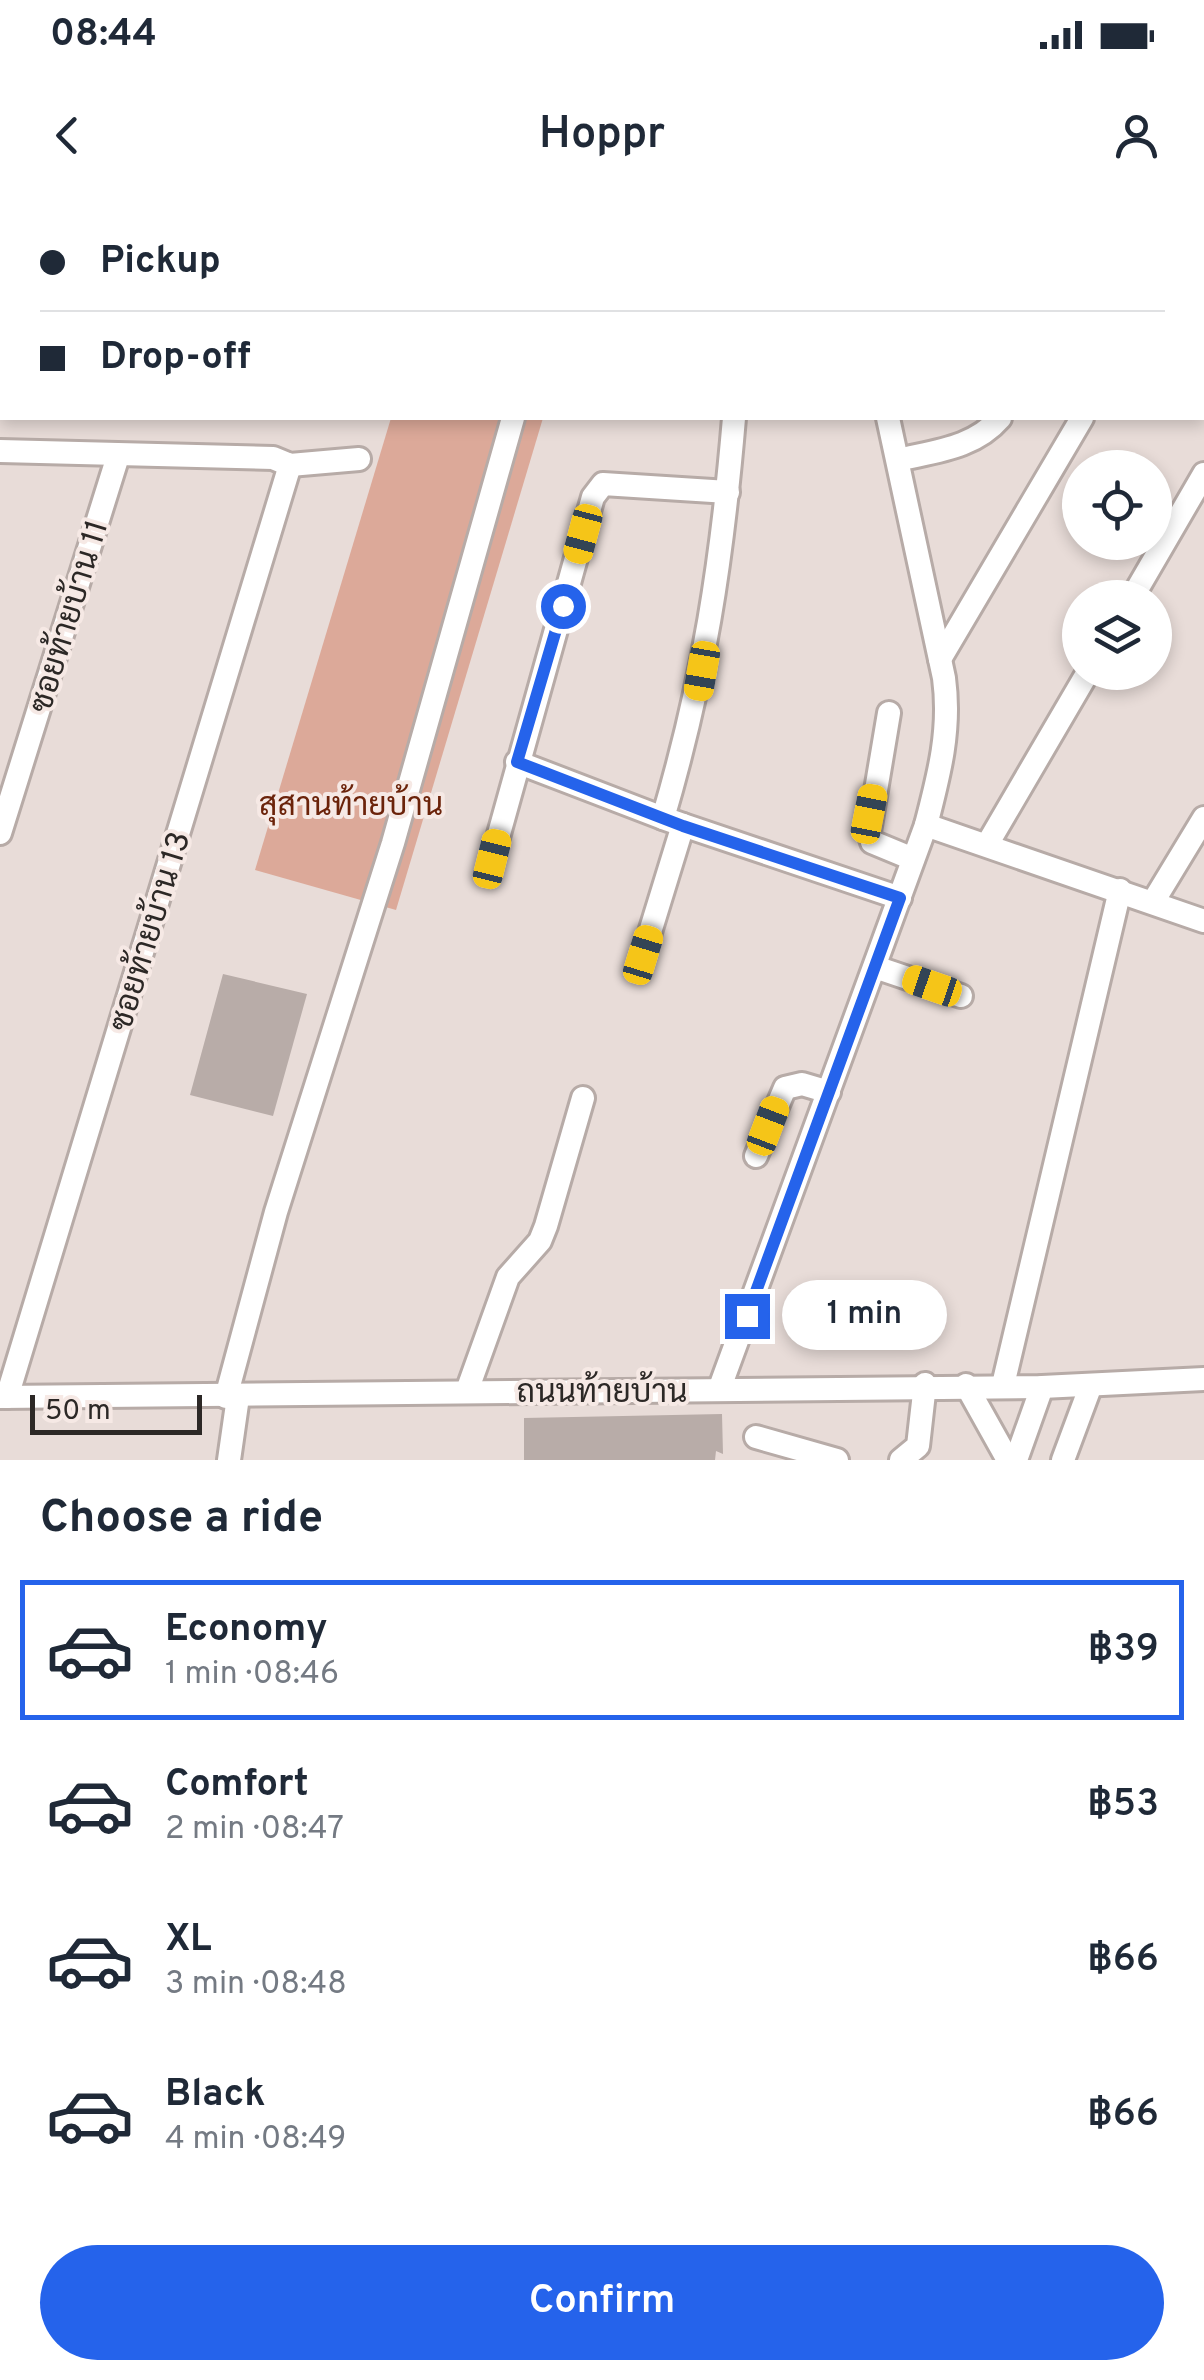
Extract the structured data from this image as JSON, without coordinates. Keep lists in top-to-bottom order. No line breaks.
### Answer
{"streets":{"street":["ซอยท้ายบ้าน 11","ซอยท้ายบ้าน 13","ถนนท้ายบ้าน"]},"crossings":[["ซอยท้ายบ้าน 13","ถนนท้ายบ้าน"]],"parks":["สุสานท้ายบ้าน"],"scale_bar":"50 m","page":{"status":"08:44","header":"Hoppr","banner":["Pickup","Drop-off"],"bubble":"1 min","scale":"50 m","heading":"Choose a ride","list":[{"name":"Economy","note":"1 min · 08:46","value":"฿39"},{"name":"Comfort","note":"2 min · 08:47","value":"฿53"},{"name":"XL","note":"3 min · 08:48","value":"฿66"},{"name":"Black","note":"4 min · 08:49","value":"฿66"}],"buttons":"Confirm"}}
